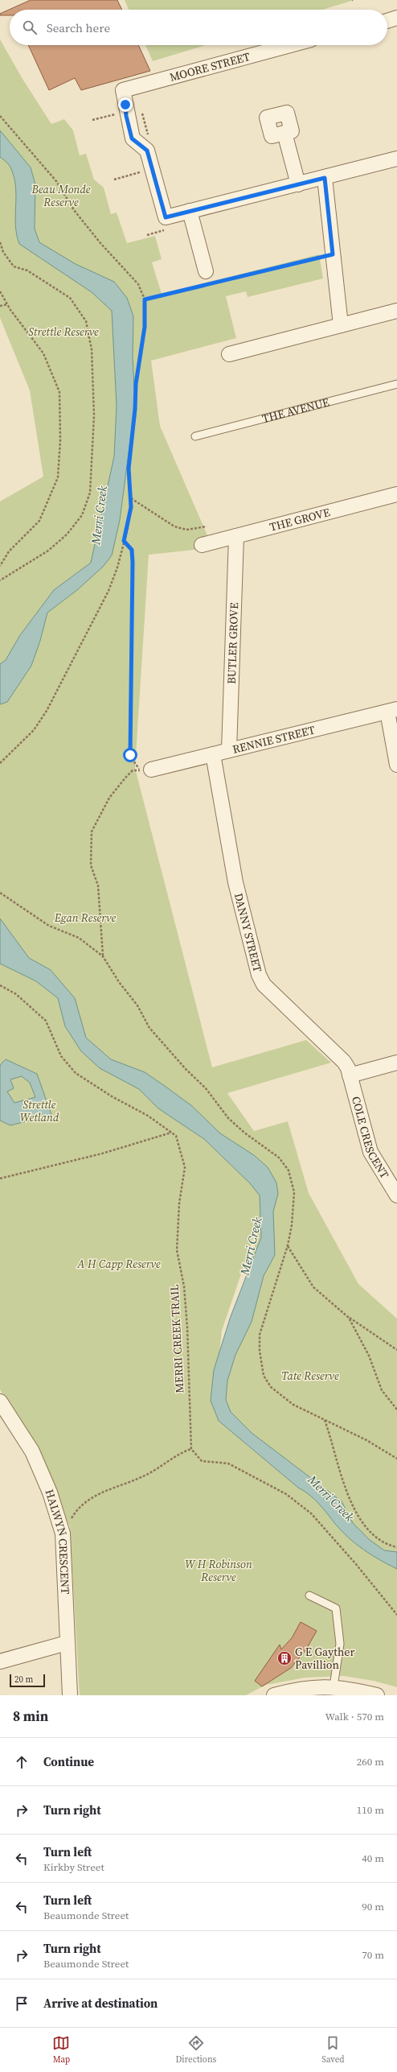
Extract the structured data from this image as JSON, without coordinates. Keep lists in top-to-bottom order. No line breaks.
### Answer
{"streets":{"street":["MOORE STREET","THE GROVE","BUTLER GROVE","RENNIE STREET","DANNY STREET","COLE CRESCENT","HALWYN CRESCENT"],"lane":["THE AVENUE"],"path":["MERRI CREEK TRAIL"]},"crossings":[["THE GROVE","BUTLER GROVE"],["BUTLER GROVE","RENNIE STREET"],["RENNIE STREET","DANNY STREET"],["DANNY STREET","COLE CRESCENT"]],"water":["Merri Creek"],"parks":["Beau Monde Reserve","Strettle Reserve","Egan Reserve","Strettle Wetland","A H Capp Reserve","Tate Reserve","W H Robinson Reserve"],"places":{"building":["G E Gayther Pavillion"]},"scale_bar":"20 m","page":{"search":"Search here","scale":"20 m","heading":["8 min","Walk · 570 m"],"list":[["Continue","260 m"],["Turn right","110 m"],["Turn left","Kirkby Street","40 m"],["Turn left","Beaumonde Street","90 m"],["Turn right","Beaumonde Street","70 m"],"Arrive at destination"],"nav":["Map","Directions","Saved"]}}
